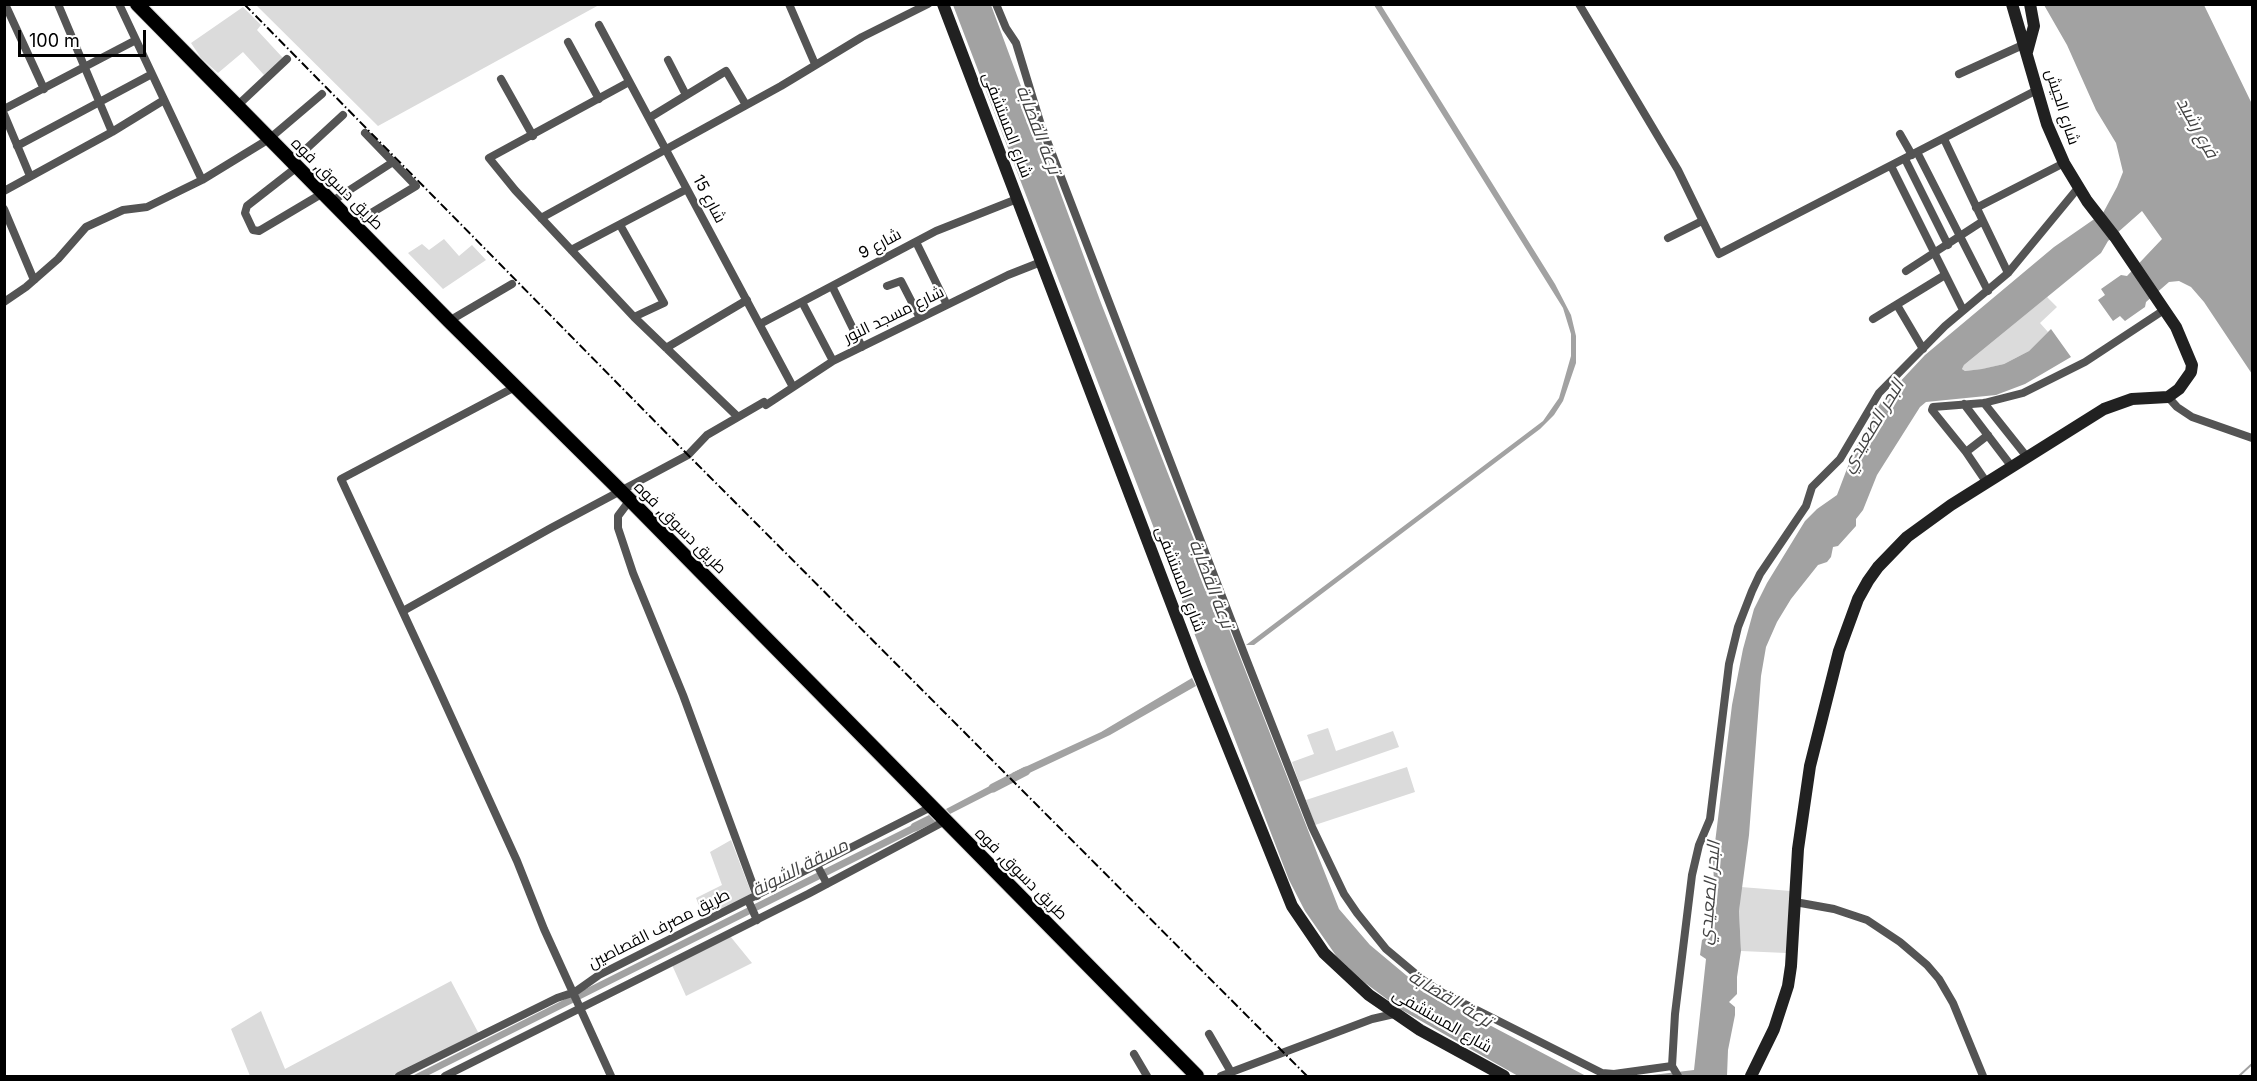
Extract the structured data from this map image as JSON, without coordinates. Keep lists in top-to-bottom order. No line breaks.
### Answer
{"streets":{"main road":["شارع الجيش","شارع المستشفى","طريق دسوق, فوه"],"street":["شارع 15","شارع 9","شارع مسجد النور","طريق مصرف القصاصين"]},"crossings":[["شارع المستشفى","شارع 9"],["شارع المستشفى","شارع مسجد النور"],["طريق دسوق, فوه","شارع مسجد النور"],["طريق دسوق, فوه","طريق مصرف القصاصين"],["شارع 15","شارع 9"],["شارع 15","شارع مسجد النور"]],"water":["فرع رشيد","ترعة القضابة","البحر الصعيدي","مسقة الشونة"],"scale_bar":"100 m"}
